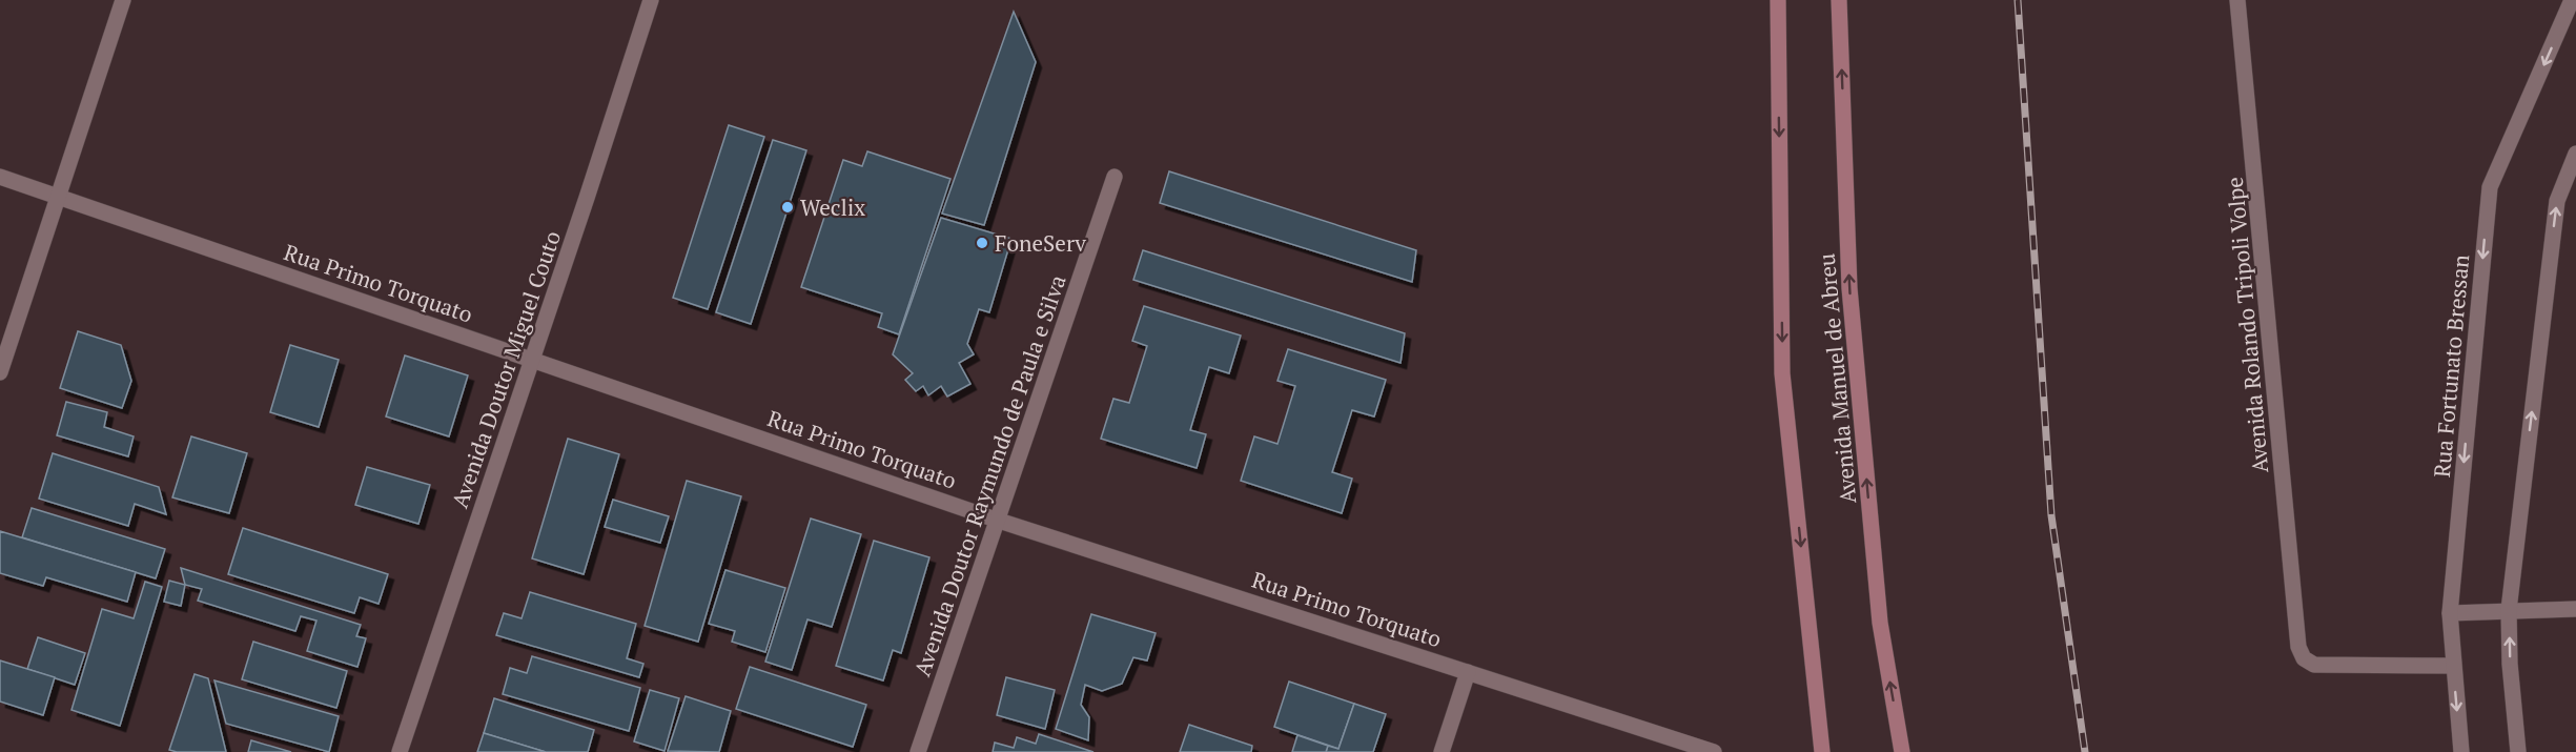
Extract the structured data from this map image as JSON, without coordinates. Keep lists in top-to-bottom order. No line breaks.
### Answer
{"streets":{"main road":["Avenida Manuel de Abreu"],"street":["Rua Primo Torquato","Avenida Rolando Tripoli Volpe","Rua Fortunato Bressan","Avenida Doutor Miguel Couto","Avenida Doutor Raymundo de Paula e Silva"]},"crossings":[["Rua Primo Torquato","Avenida Doutor Miguel Couto"],["Rua Primo Torquato","Avenida Doutor Raymundo de Paula e Silva"],["Avenida Rolando Tripoli Volpe","Rua Fortunato Bressan"]],"places":["Weclix","FoneServ"]}
